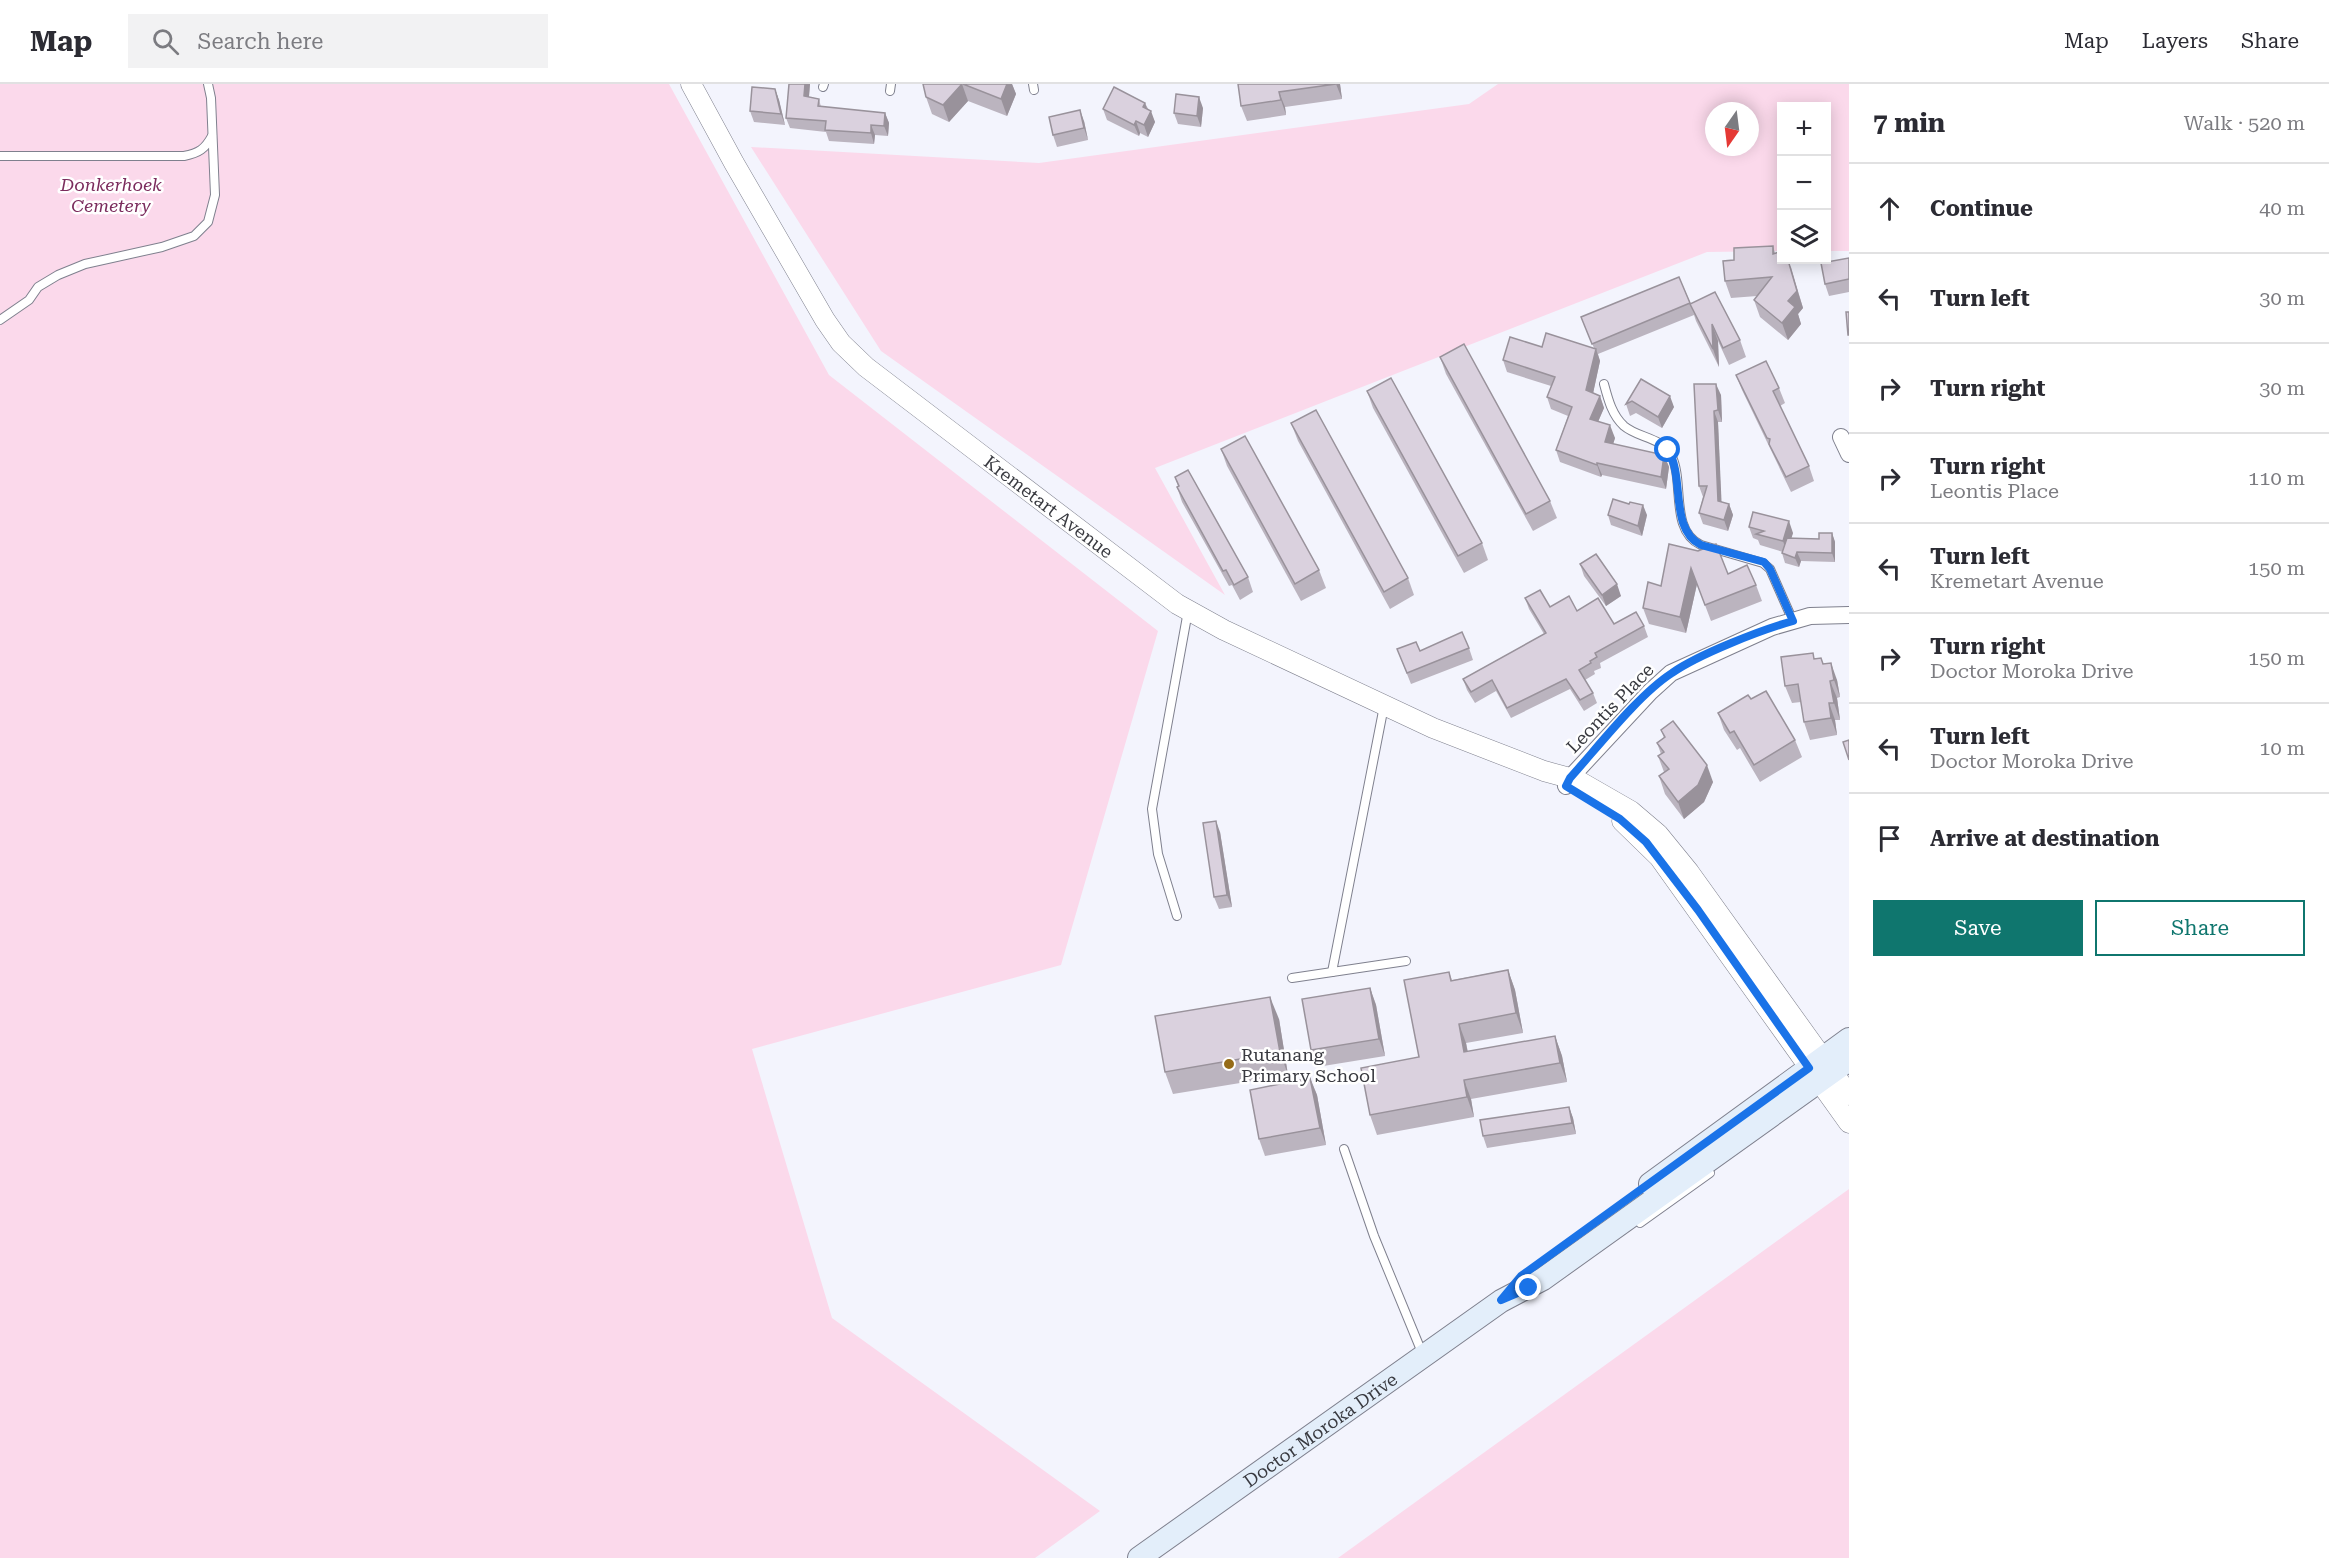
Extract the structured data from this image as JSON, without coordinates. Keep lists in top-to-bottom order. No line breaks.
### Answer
{"streets":{"main road":["Doctor Moroka Drive"],"street":["Kremetart Avenue","Leontis Place"]},"crossings":[["Kremetart Avenue","Leontis Place"],["Kremetart Avenue","Doctor Moroka Drive"]],"parks":["Donkerhoek Cemetery"],"places":["Rutanang Primary School"],"north":"bottom","page":{"header":"Map","search":"Search here","nav":["Map","Layers","Share"],"heading":["7 min","Walk · 520 m"],"map_buttons":["+","−"],"list":[["Continue","40 m"],["Turn left","30 m"],["Turn right","30 m"],["Turn right","Leontis Place","110 m"],["Turn left","Kremetart Avenue","150 m"],["Turn right","Doctor Moroka Drive","150 m"],["Turn left","Doctor Moroka Drive","10 m"],"Arrive at destination"],"buttons":["Save","Share"]}}
